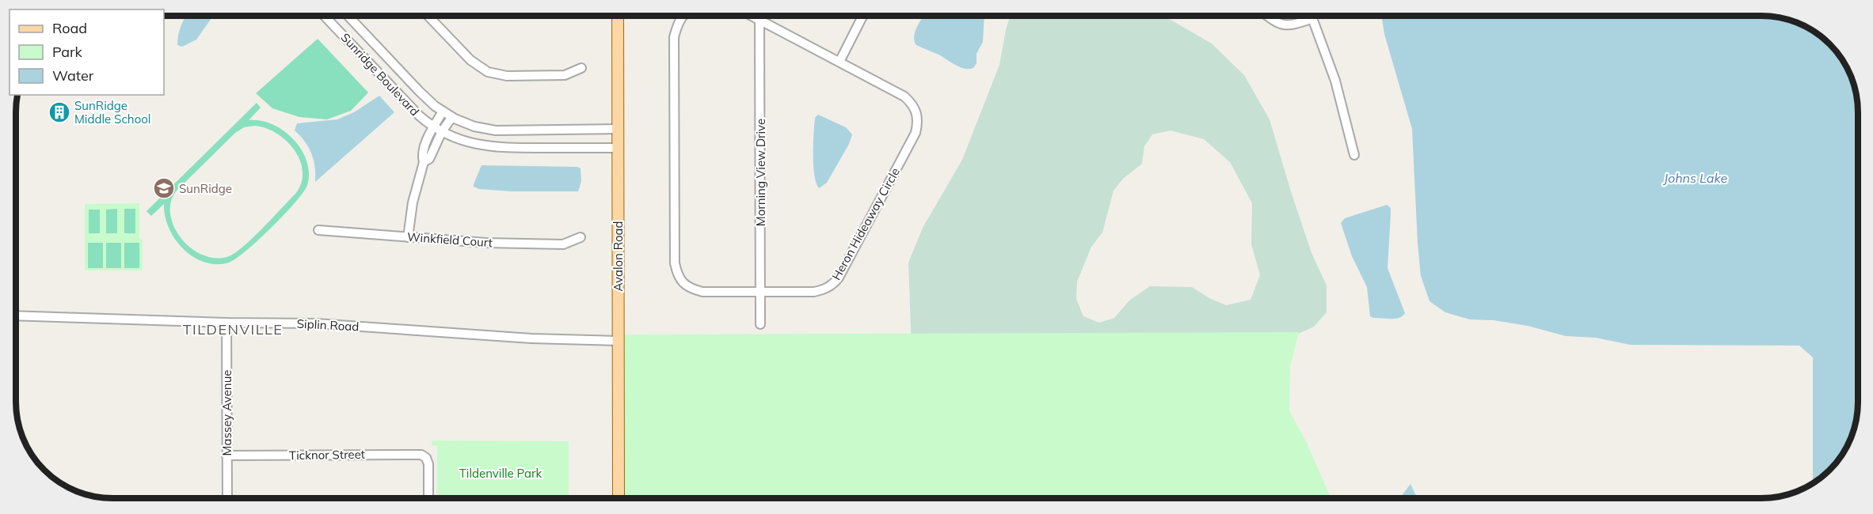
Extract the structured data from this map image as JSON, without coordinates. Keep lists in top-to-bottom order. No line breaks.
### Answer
{"streets":{"main road":["Avalon Road"],"street":["Sunridge Boulevard","Morning View Drive","Heron Hideaway Circle","Winkfield Court","Siplin Road","Massey Avenue","Ticknor Street"]},"crossings":[["Sunridge Boulevard","Avalon Road"],["Morning View Drive","Heron Hideaway Circle"],["Avalon Road","Siplin Road"],["Siplin Road","Massey Avenue"],["Massey Avenue","Ticknor Street"]],"districts":["TILDENVILLE"],"water":["Johns Lake"],"parks":["Tildenville Park"],"places":{"building":["SunRidge Middle School"],"school or university":["SunRidge"]},"legend":["Road","Park","Water"]}
